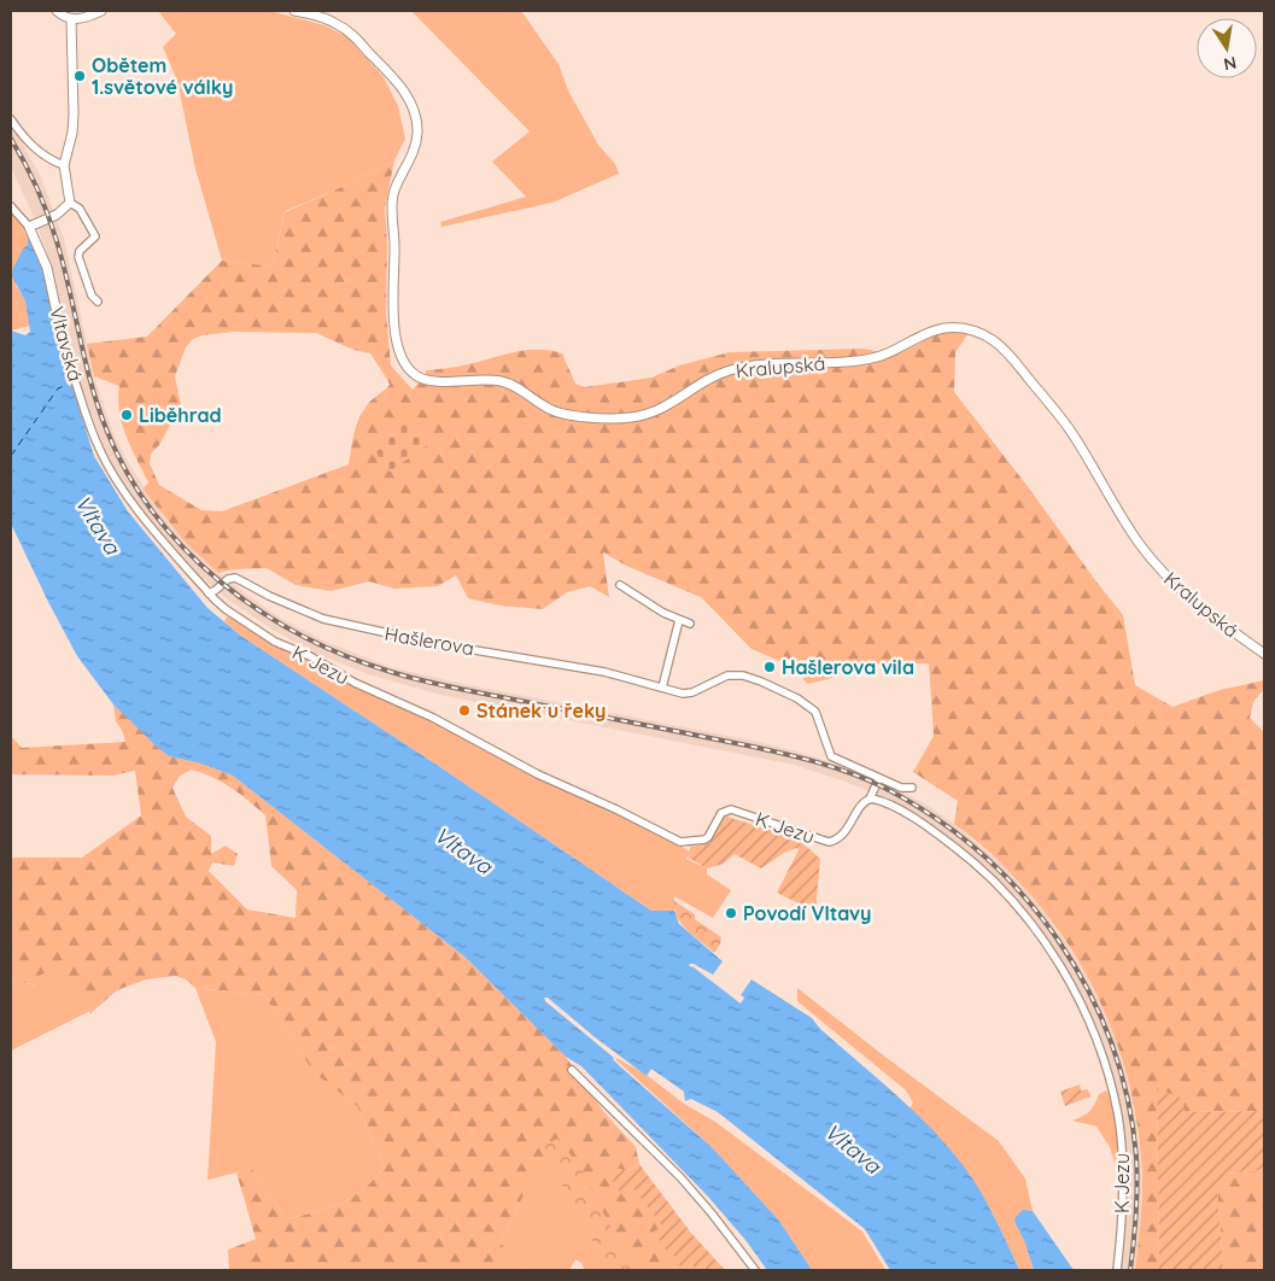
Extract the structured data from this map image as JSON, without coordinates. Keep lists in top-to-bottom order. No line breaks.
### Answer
{"streets":{"street":["Vltavská","Kralupská","Hašlerova","K Jezu"]},"crossings":[["Vltavská","Hašlerova"],["Vltavská","K Jezu"]],"water":["Vltava"],"places":["Obětem 1.světové války","Liběhrad","Hašlerova vila","Stánek u řeky","Povodí Vltavy"],"north":"bottom"}
